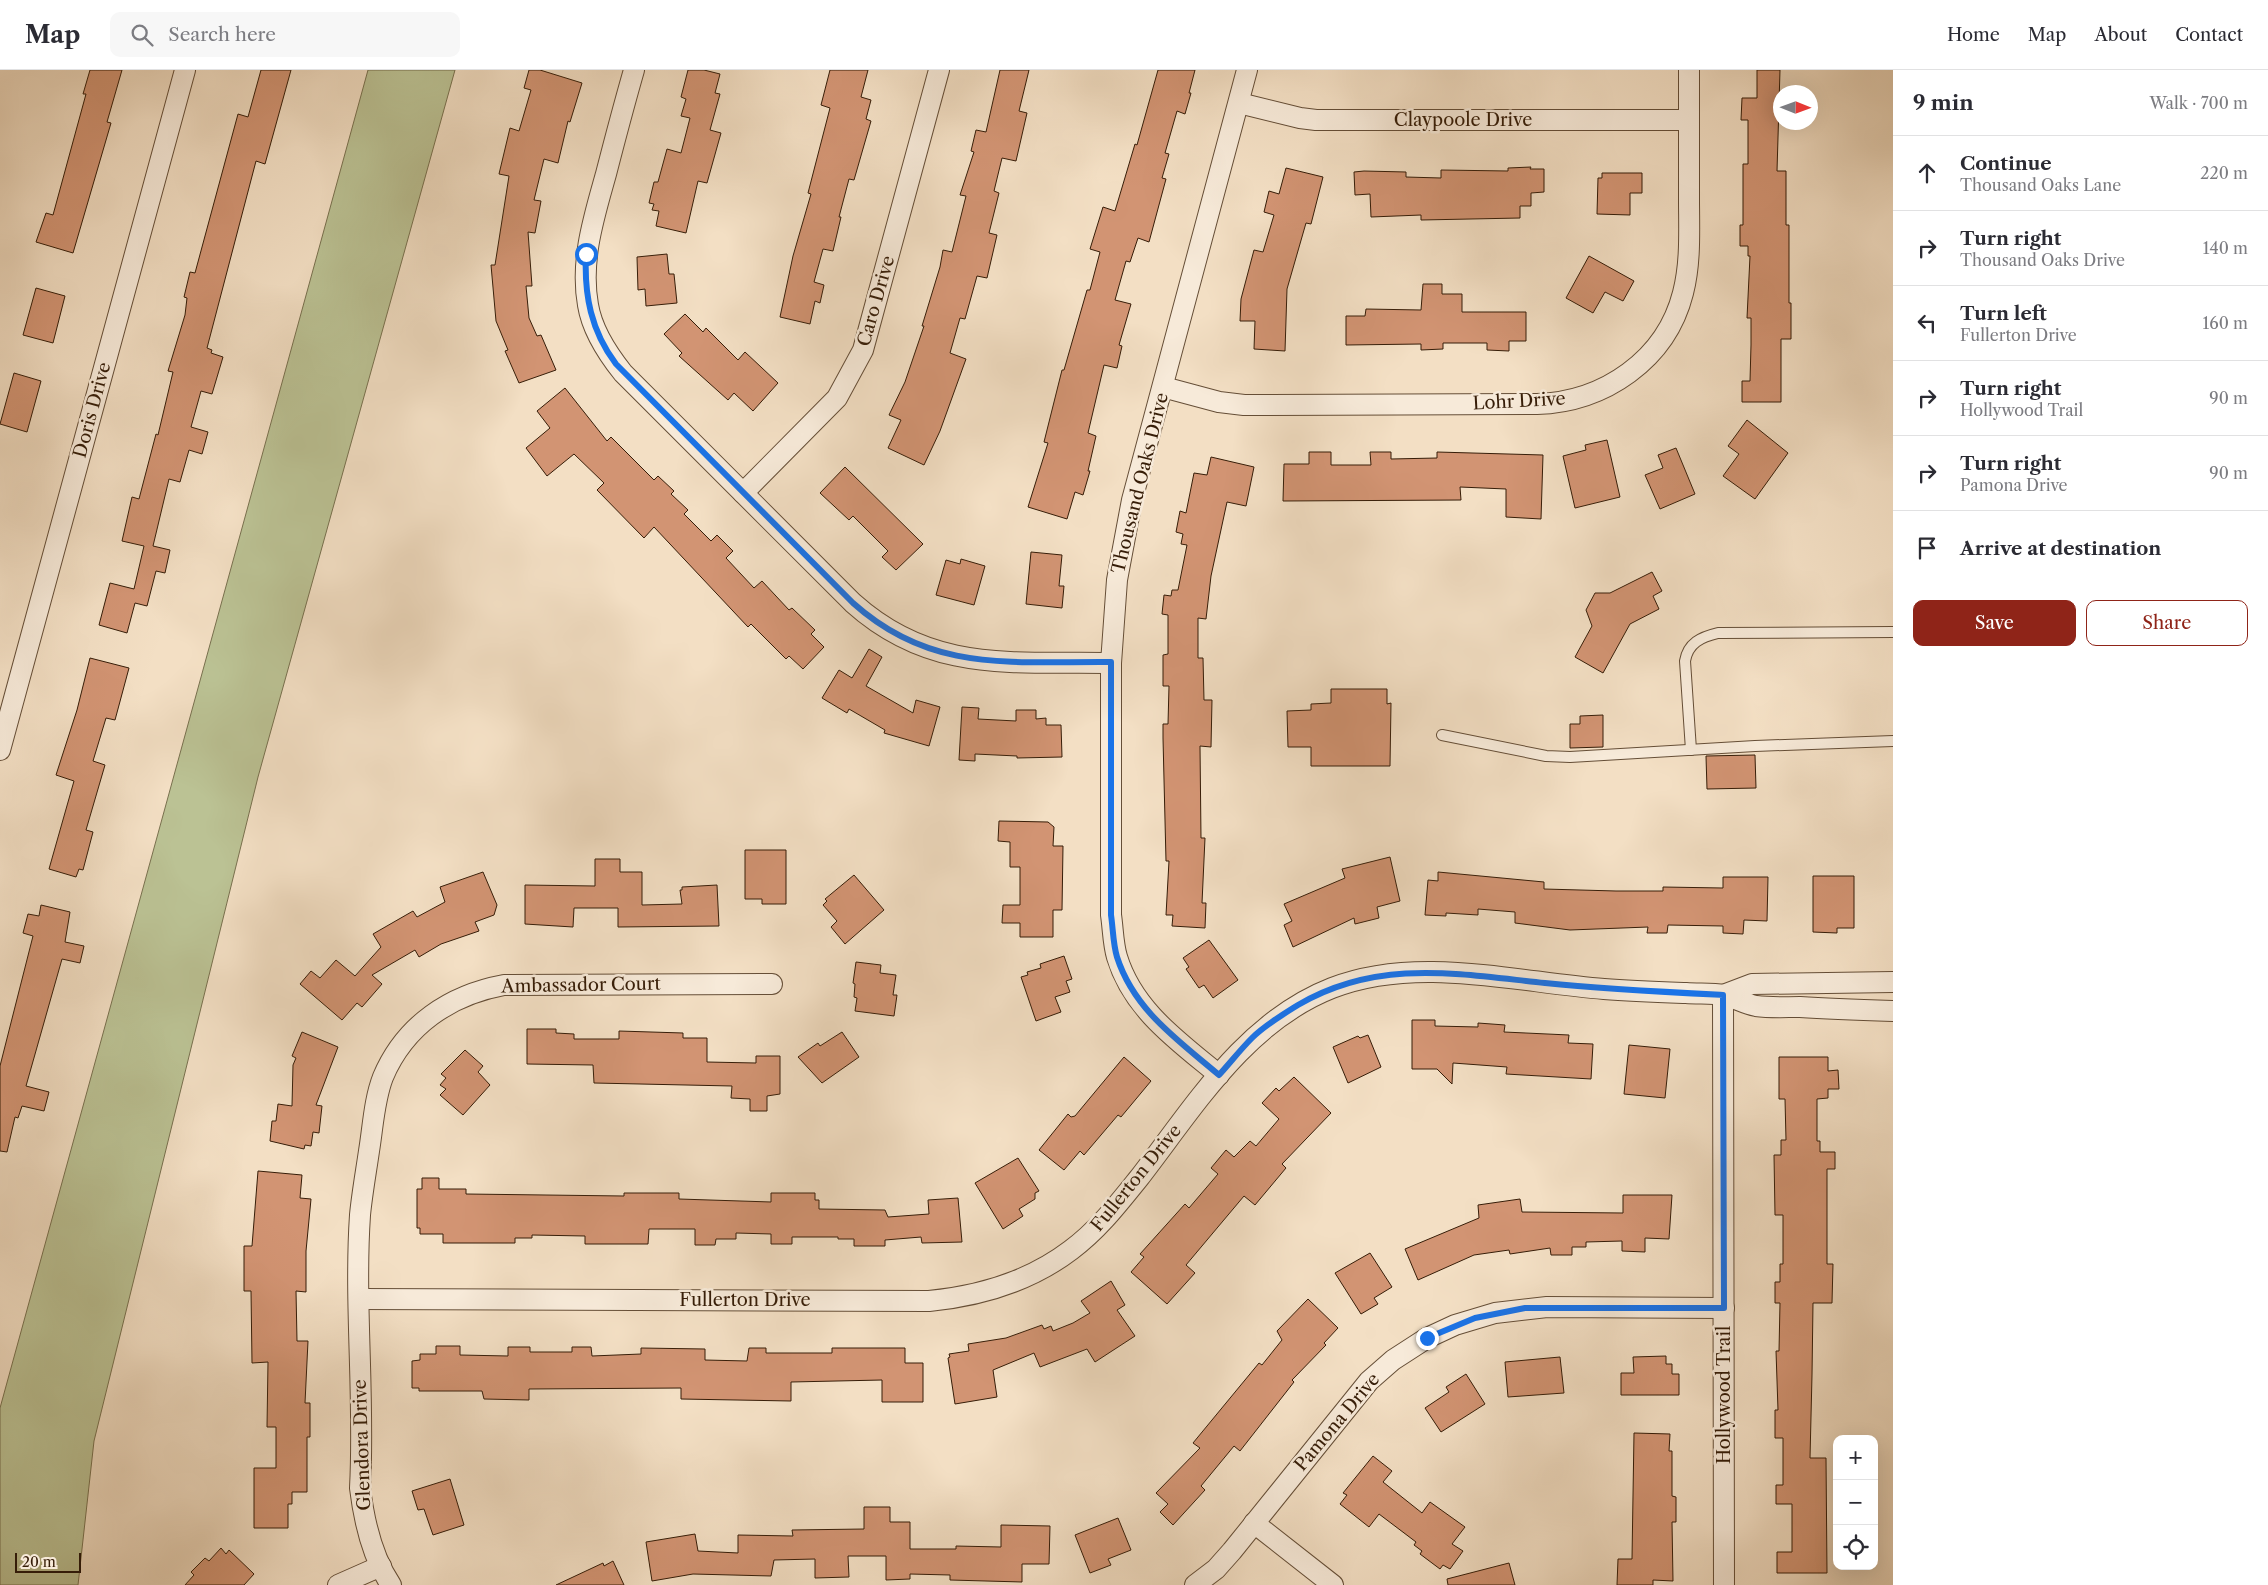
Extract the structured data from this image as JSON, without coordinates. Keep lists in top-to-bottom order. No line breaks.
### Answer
{"streets":{"street":["Claypoole Drive","Caro Drive","Lohr Drive","Doris Drive","Thousand Oaks Drive","Ambassador Court","Fullerton Drive","Hollywood Trail","Pamona Drive","Glendora Drive"]},"crossings":[["Claypoole Drive","Lohr Drive"],["Claypoole Drive","Thousand Oaks Drive"],["Lohr Drive","Thousand Oaks Drive"],["Thousand Oaks Drive","Fullerton Drive"],["Ambassador Court","Fullerton Drive"],["Ambassador Court","Glendora Drive"],["Fullerton Drive","Hollywood Trail"],["Fullerton Drive","Glendora Drive"],["Hollywood Trail","Pamona Drive"]],"scale_bar":"20 m","north":"right","page":{"header":"Map","search":"Search here","nav":["Home","Map","About","Contact"],"heading":["9 min","Walk · 700 m"],"list":[["Continue","Thousand Oaks Lane","220 m"],["Turn right","Thousand Oaks Drive","140 m"],["Turn left","Fullerton Drive","160 m"],["Turn right","Hollywood Trail","90 m"],["Turn right","Pamona Drive","90 m"],"Arrive at destination"],"buttons":["Save","Share"],"map_buttons":["+","−"],"scale":"20 m"}}
